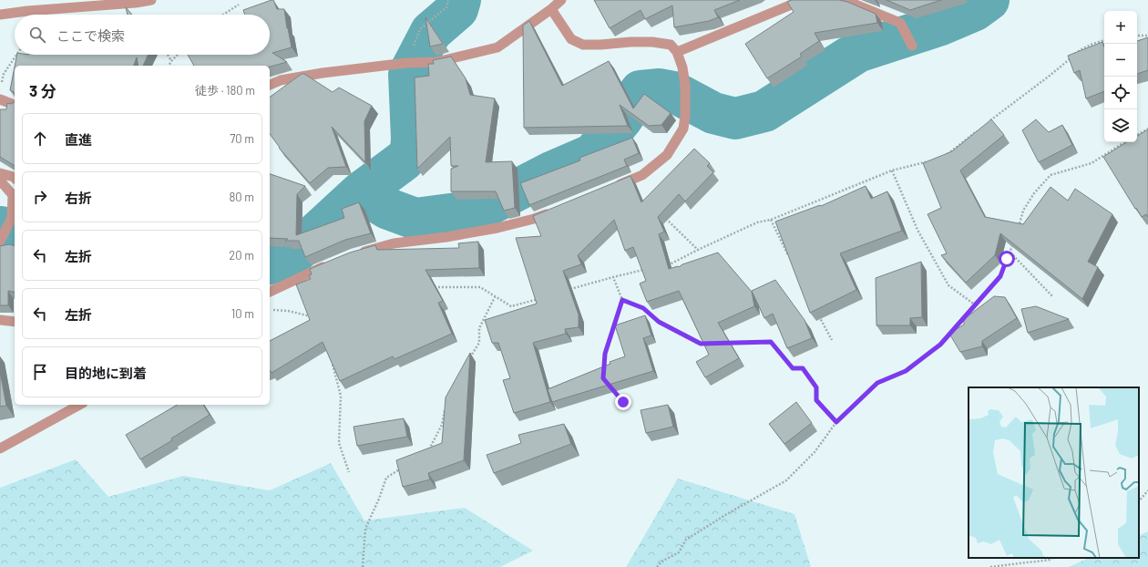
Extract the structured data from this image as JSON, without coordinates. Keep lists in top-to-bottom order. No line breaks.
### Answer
{"page":{"map_buttons":["+","−"],"search":"ここで検索","heading":["3 分","徒歩 · 180 m"],"list":[["直進","70 m"],["右折","80 m"],["左折","20 m"],["左折","10 m"],"目的地に到着"]}}
